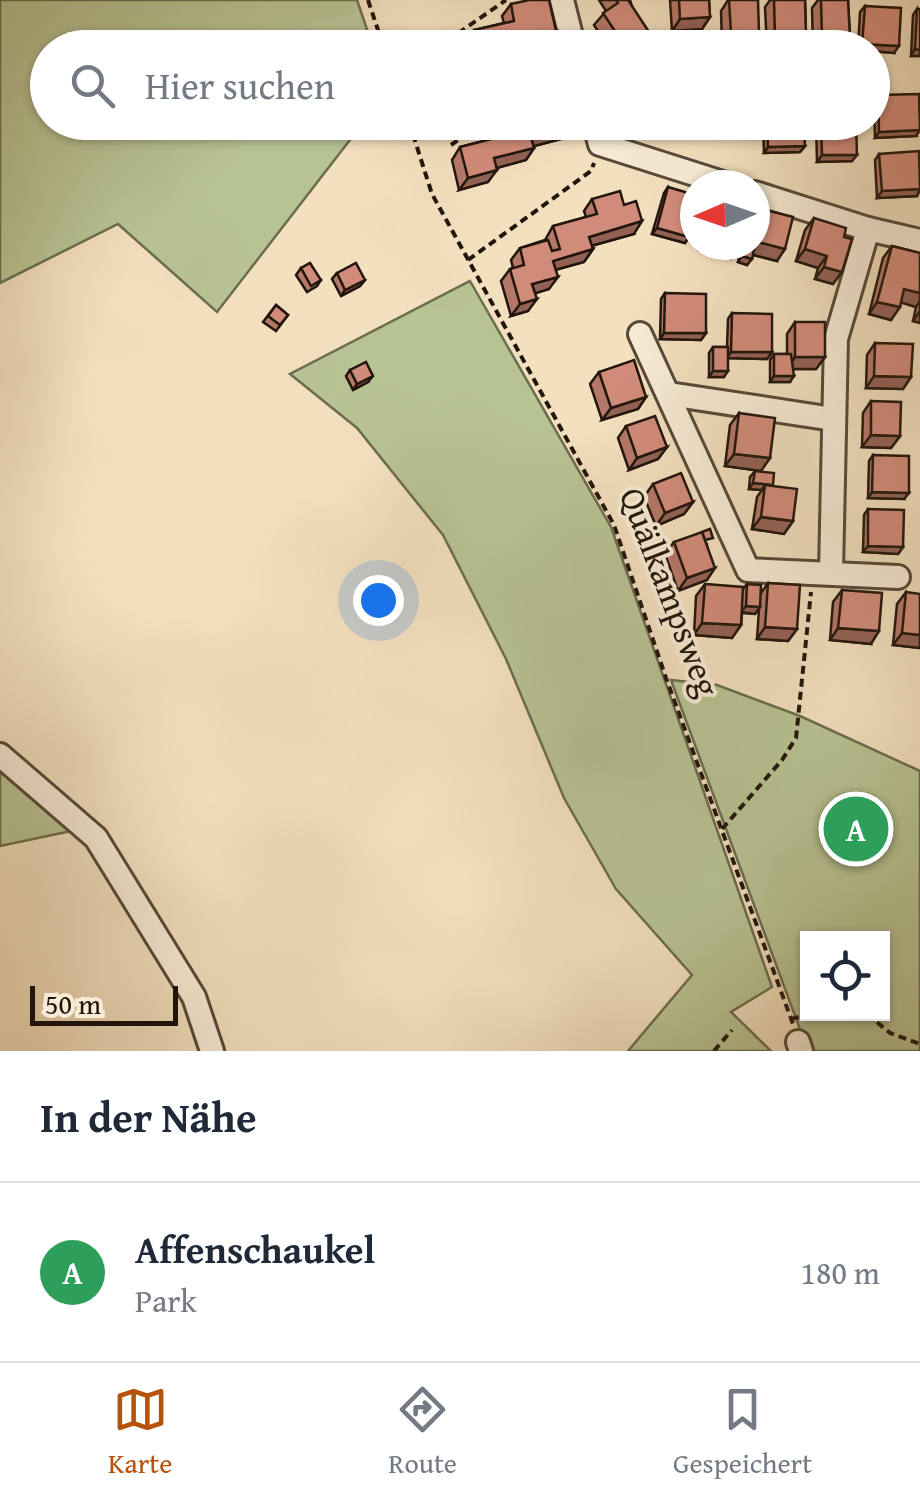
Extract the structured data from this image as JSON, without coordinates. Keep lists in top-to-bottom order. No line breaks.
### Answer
{"streets":{"path":["Quälkampsweg"]},"scale_bar":"50 m","north":"left","page":{"search":"Hier suchen","pins":"A","scale":"50 m","heading":"In der Nähe","list":[{"mark":"A","name":"Affenschaukel","note":"Park","value":"180 m"}],"nav":["Karte","Route","Gespeichert"]}}
